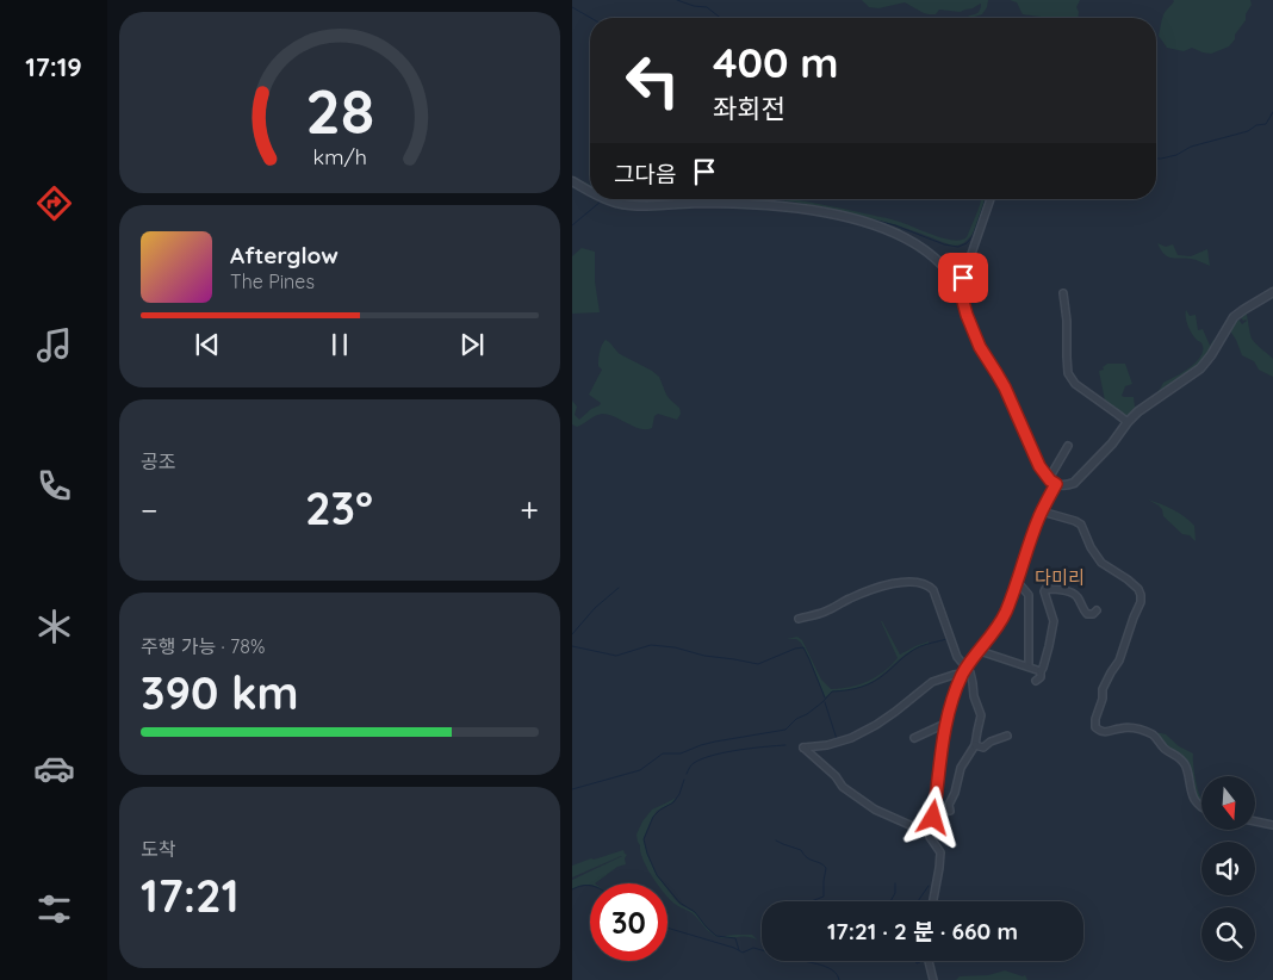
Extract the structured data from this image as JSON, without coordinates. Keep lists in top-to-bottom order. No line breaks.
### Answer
{"districts":["다미리"],"north":"bottom","page":{"tabs":"17:19","turn":["400 m","좌회전"],"then":"그다음","song":["Afterglow","The Pines"],"tile":["공조",["주행 가능 · 78%","390 km"],["도착","17:21"]],"heat":["−","23°","+"],"limit":"30","trip":"17:21 · 2 분 · 660 m","gauge":["28","km/h"]}}
